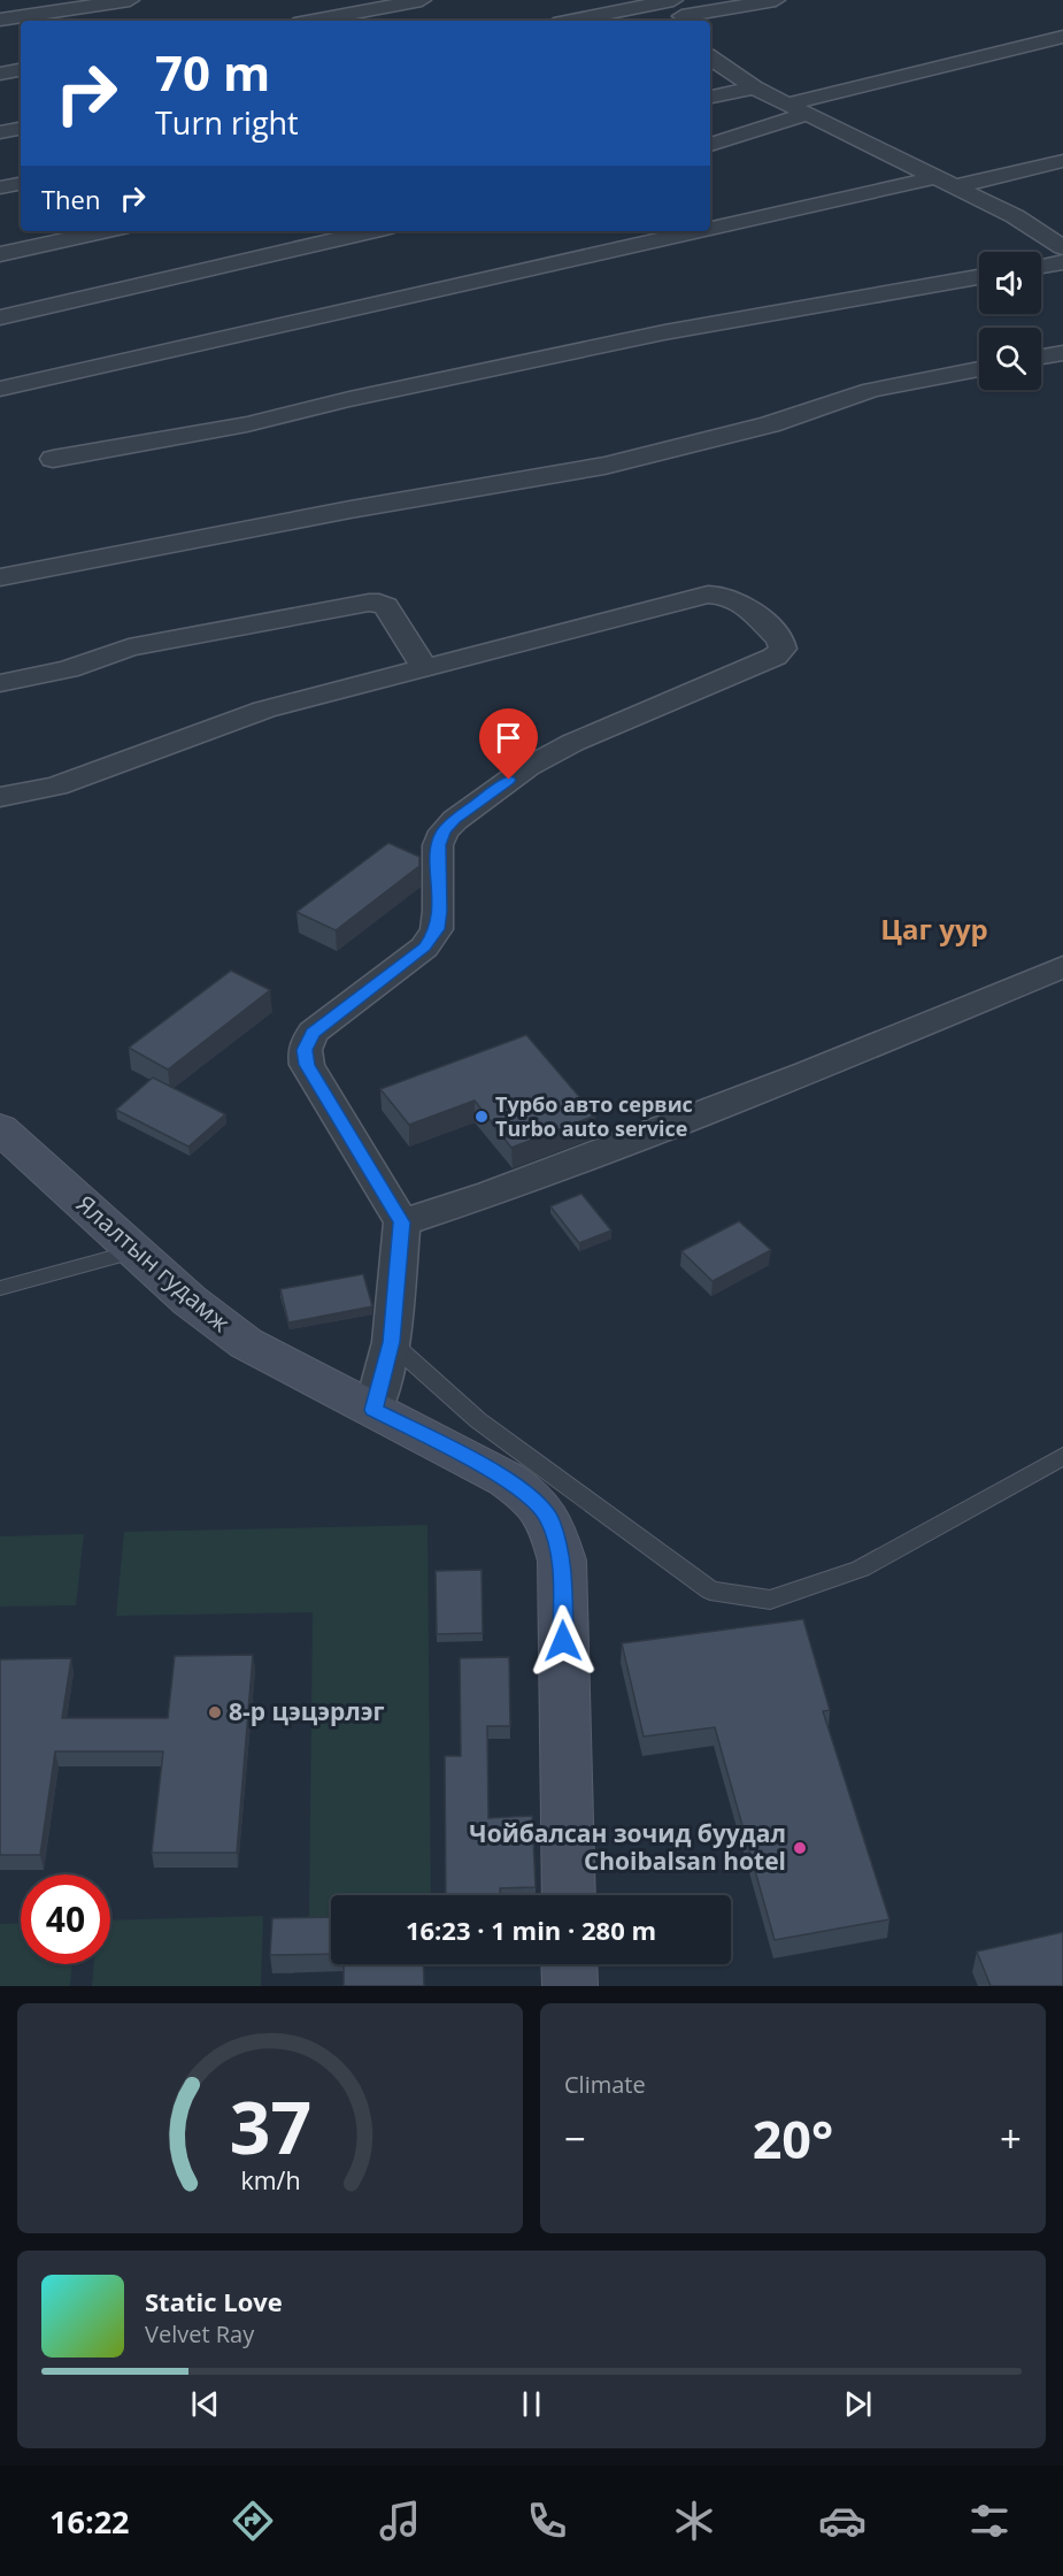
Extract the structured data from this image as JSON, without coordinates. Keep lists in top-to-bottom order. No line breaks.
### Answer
{"streets":{"street":["Ялалтын гудамж"]},"districts":["Цаг уур"],"places":["Турбо авто сервис Turbo auto service","8-р цэцэрлэг","Чойбалсан зочид буудал Choibalsan hotel"],"page":{"turn":["70 m","Turn right"],"then":"Then","limit":"40","trip":"16:23 · 1 min · 280 m","tile":"Climate","heat":["−","20°","+"],"song":["Static Love","Velvet Ray"],"tabs":"16:22","gauge":["37","km/h"]}}
